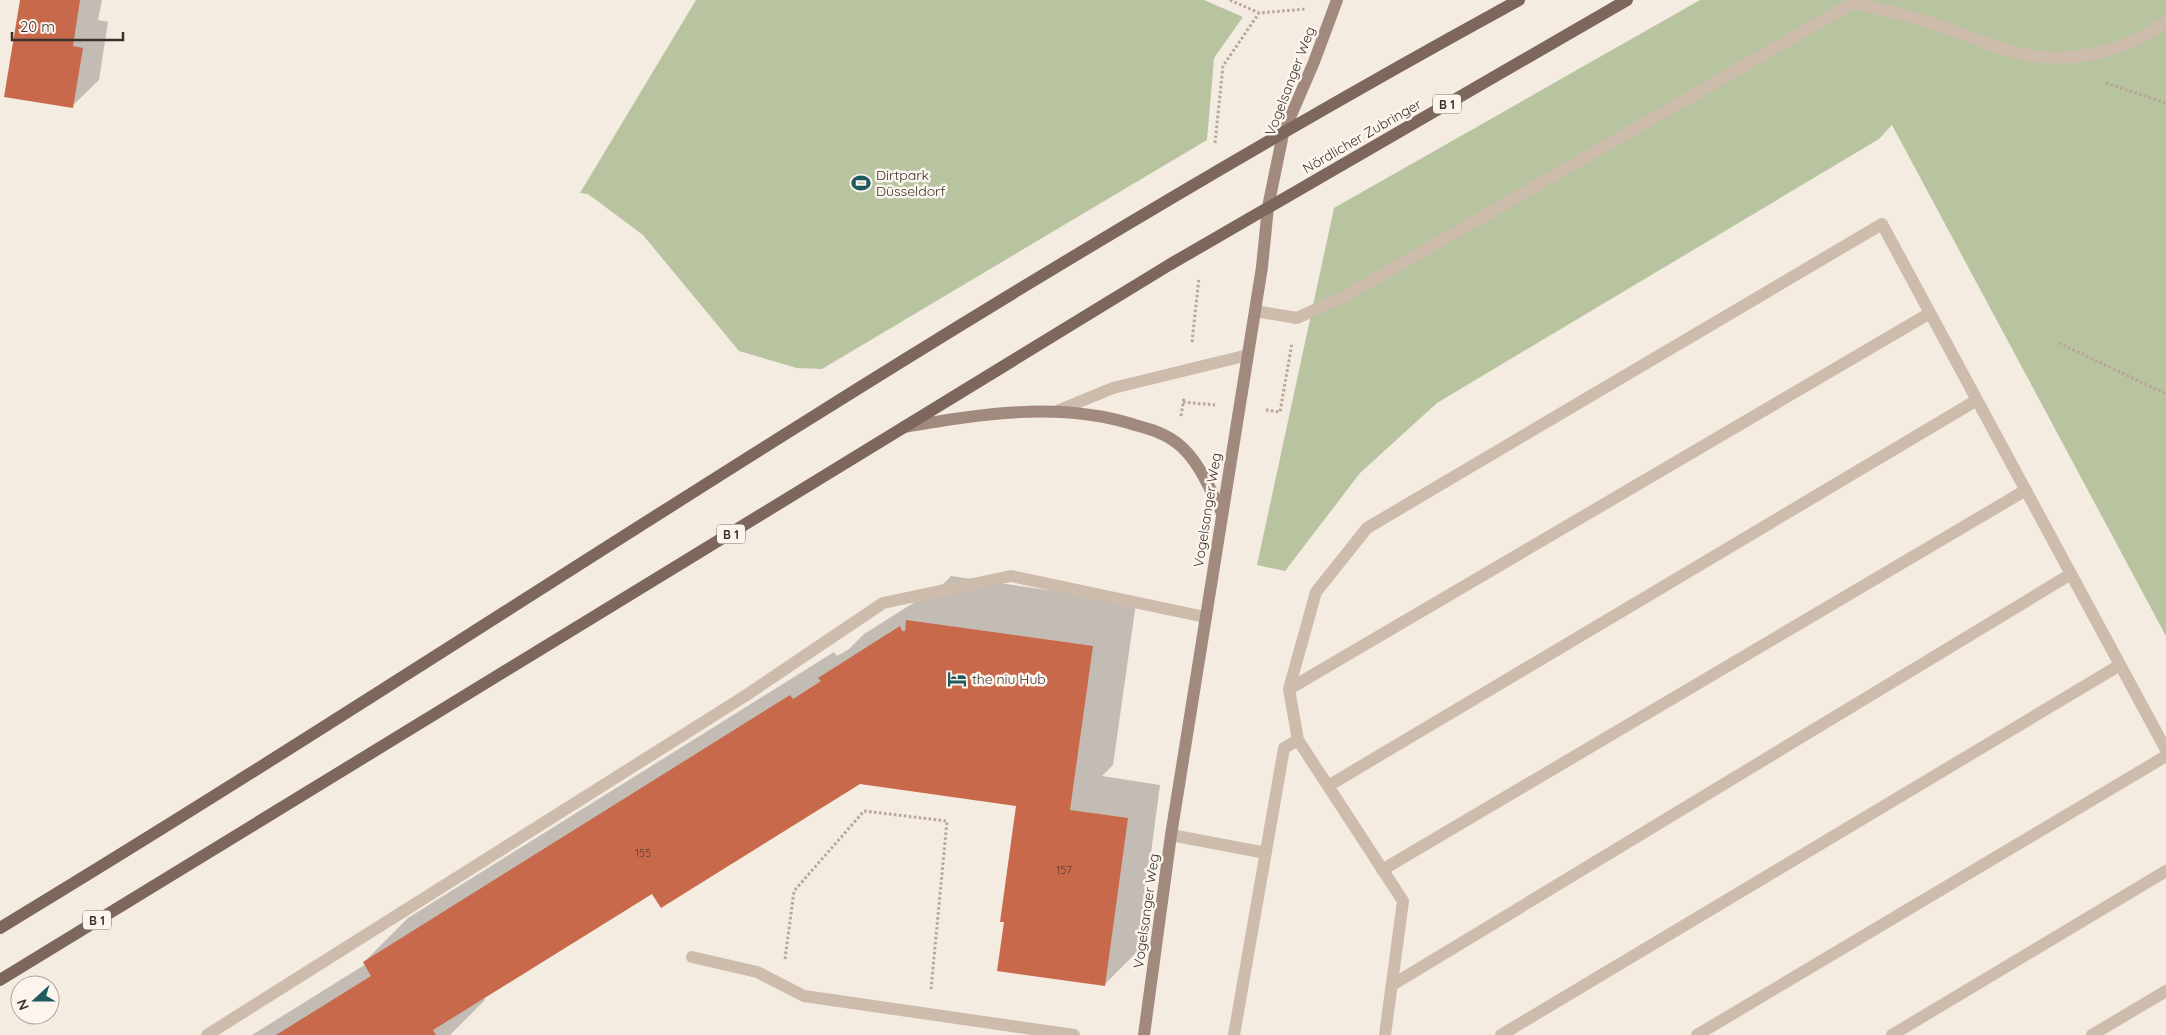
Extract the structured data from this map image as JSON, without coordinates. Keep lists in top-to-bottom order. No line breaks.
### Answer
{"streets":{"main road":["B 1","Nördlicher Zubringer"],"street":["Vogelsanger Weg"]},"crossings":[["Vogelsanger Weg","B 1"],["Vogelsanger Weg","Nördlicher Zubringer"],["B 1","Nördlicher Zubringer"]],"places":{"sports":["Dirtpark Düsseldorf"],"hotel":["the niu Hub"]},"house_numbers":["155","157"],"scale_bar":"20 m","north":"left"}
